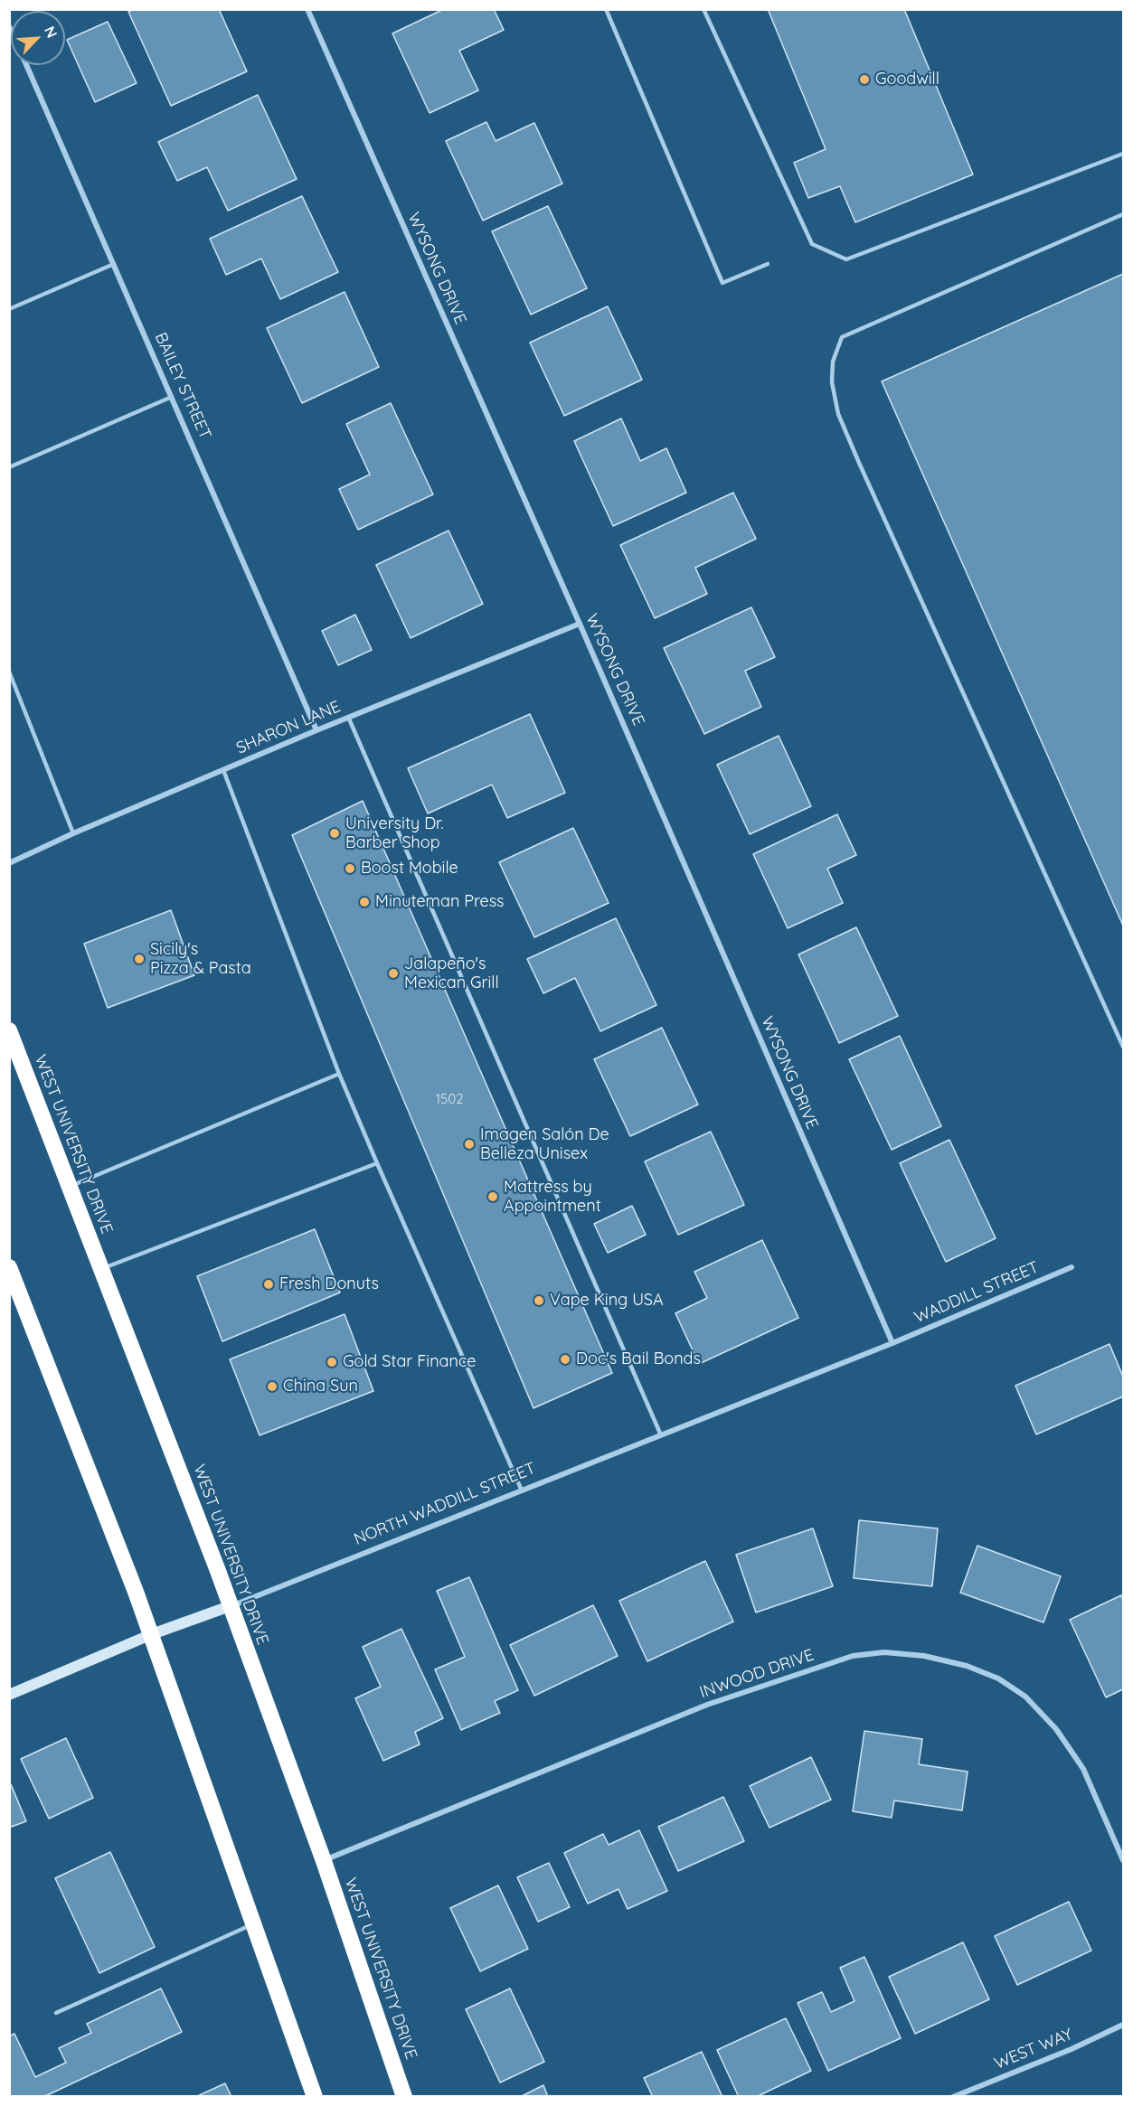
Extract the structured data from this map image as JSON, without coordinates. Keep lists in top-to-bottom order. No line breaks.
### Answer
{"streets":{"highway":["WEST UNIVERSITY DRIVE"],"street":["WYSONG DRIVE","BAILEY STREET","SHARON LANE","WADDILL STREET","NORTH WADDILL STREET","INWOOD DRIVE","WEST WAY"]},"crossings":[["WYSONG DRIVE","SHARON LANE"],["WYSONG DRIVE","WADDILL STREET"],["WYSONG DRIVE","NORTH WADDILL STREET"],["BAILEY STREET","SHARON LANE"],["WEST UNIVERSITY DRIVE","NORTH WADDILL STREET"],["WEST UNIVERSITY DRIVE","INWOOD DRIVE"],["WADDILL STREET","NORTH WADDILL STREET"]],"places":["Goodwill","University Dr. Barber Shop","Boost Mobile","Minuteman Press","Sicily's Pizza & Pasta","Jalapeño's Mexican Grill","Imagen Salón De Belleza Unisex","Mattress by Appointment","Fresh Donuts","Vape King USA","Doc's Bail Bonds","Gold Star Finance","China Sun"],"house_numbers":["1502"],"north":"top right"}
